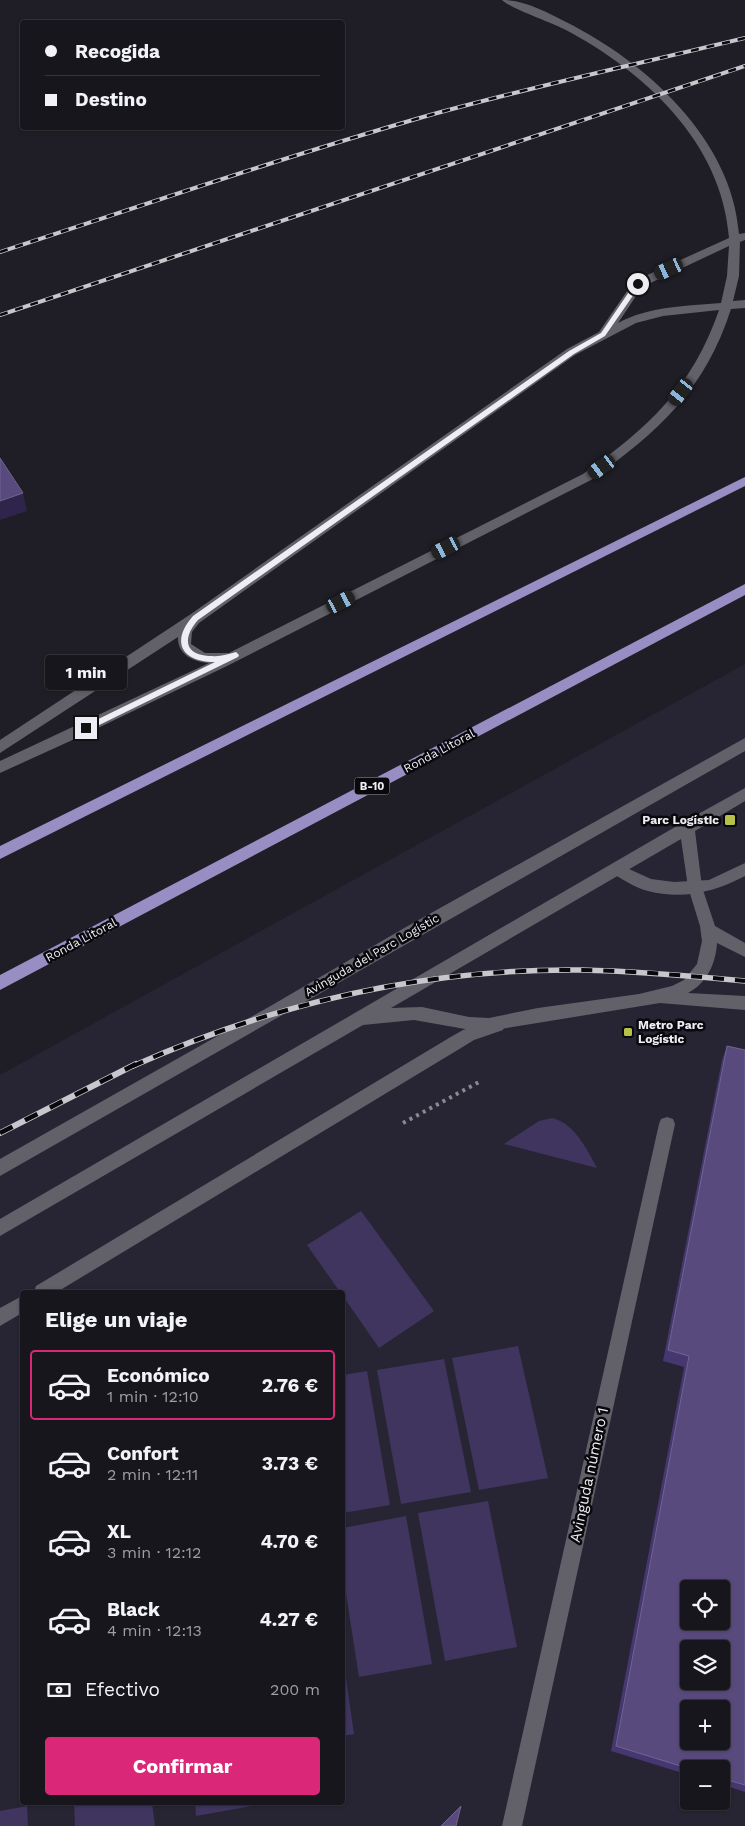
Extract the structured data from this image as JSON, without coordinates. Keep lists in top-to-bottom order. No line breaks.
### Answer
{"streets":{"highway":["Ronda Litoral","B-10"],"street":["Avinguda del Parc Logístic","Avinguda número 1"]},"places":{"transit":["Parc Logístic","Metro Parc Logístic"]},"page":{"banner":["Recogida","Destino"],"bubble":"1 min","heading":"Elige un viaje","list":[{"name":"Económico","note":"1 min · 12:10","value":"2.76 €"},{"name":"Confort","note":"2 min · 12:11","value":"3.73 €"},{"name":"XL","note":"3 min · 12:12","value":"4.70 €"},{"name":"Black","note":"4 min · 12:13","value":"4.27 €"}],"map_buttons":["+","−"],"pay":["Efectivo","200 m"],"buttons":"Confirmar"}}
